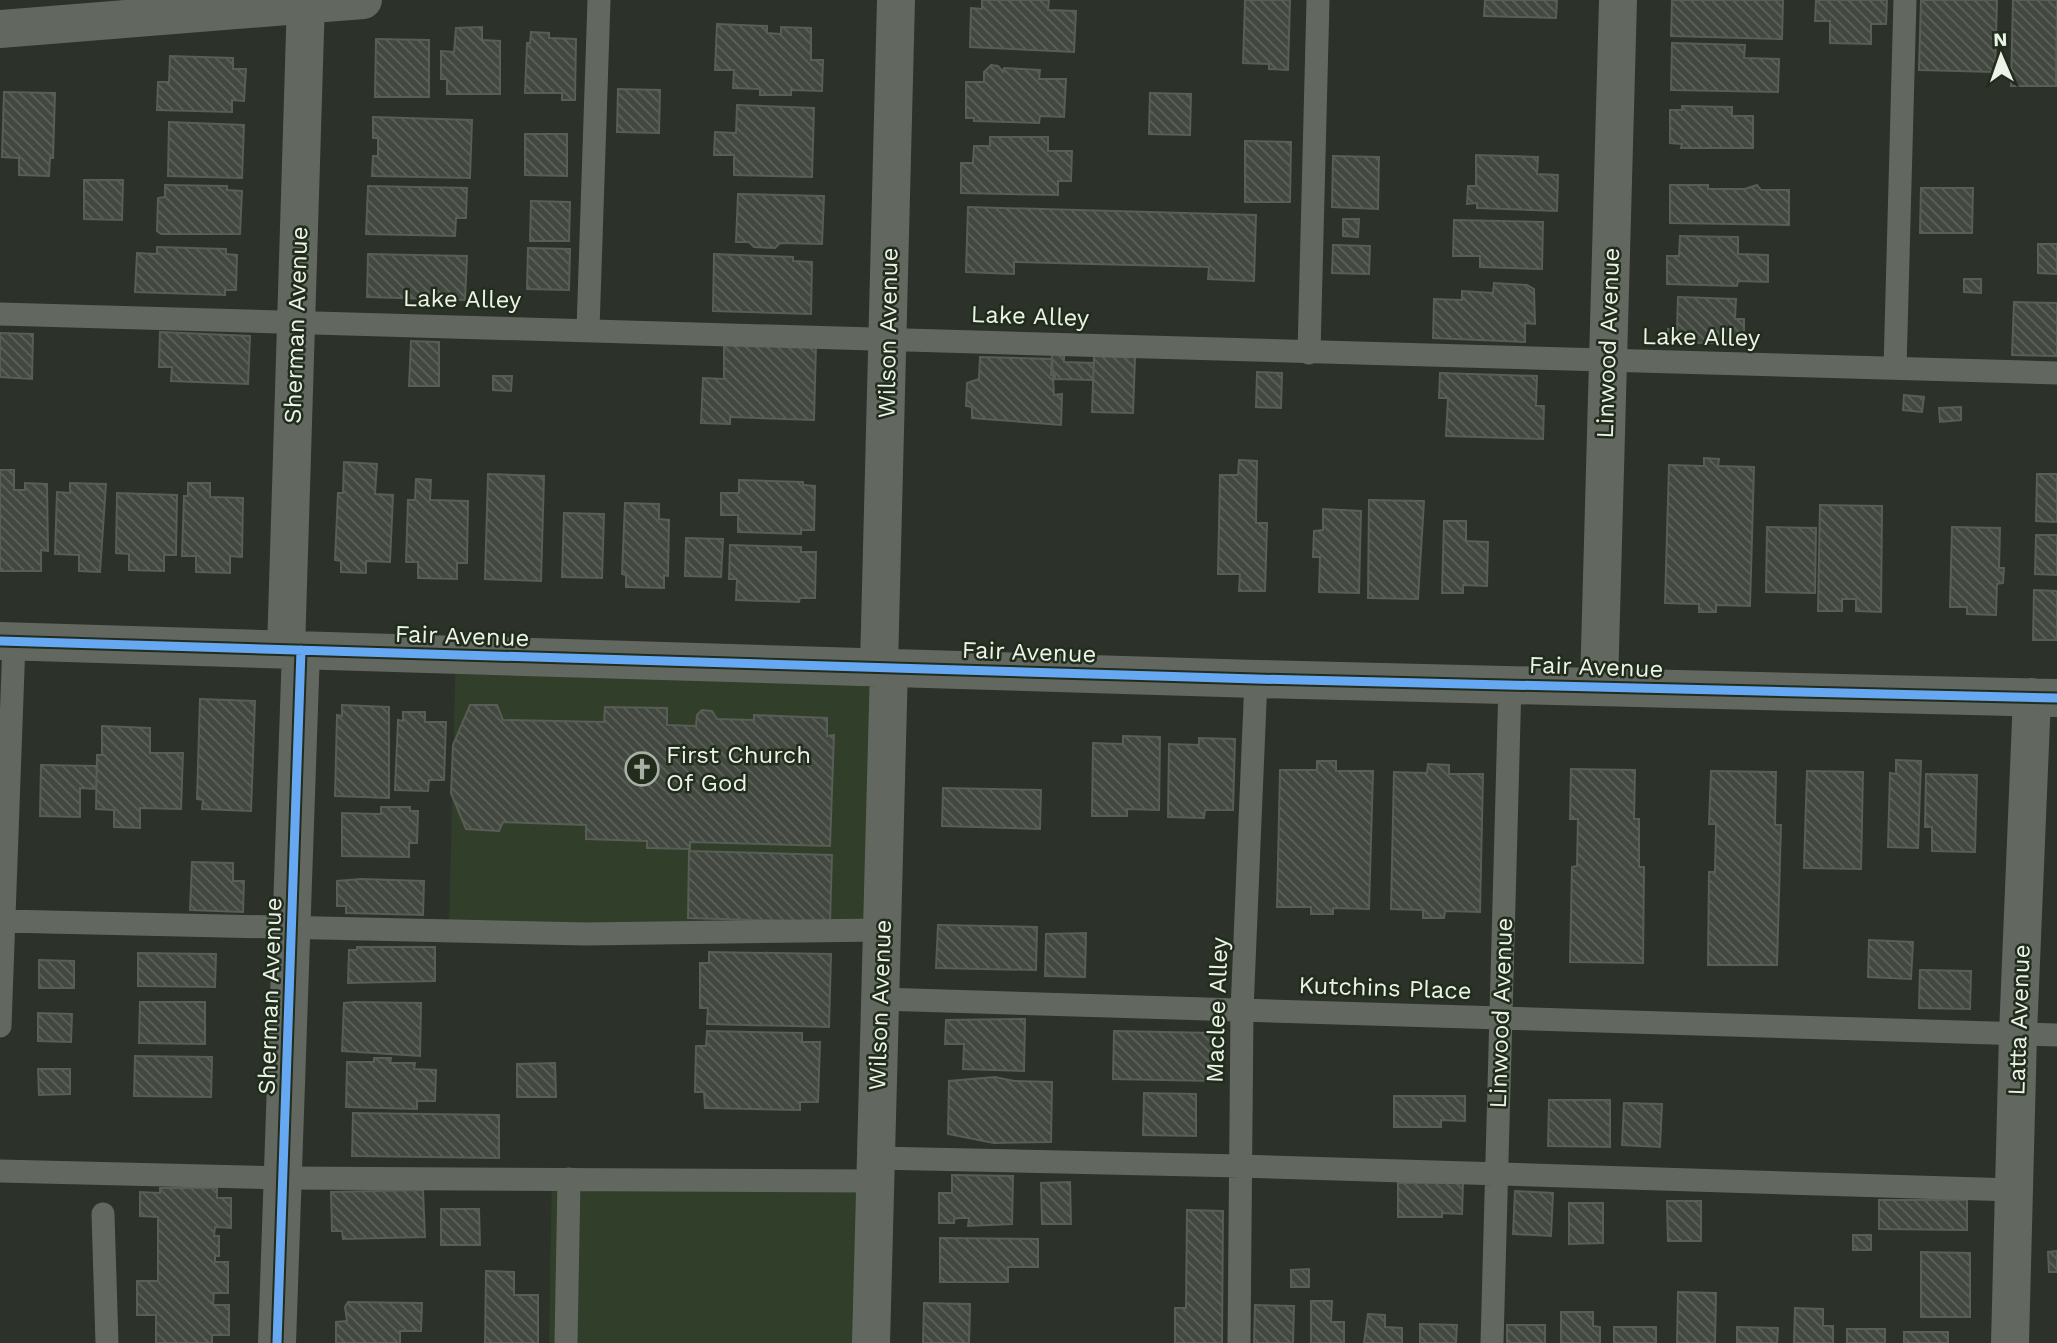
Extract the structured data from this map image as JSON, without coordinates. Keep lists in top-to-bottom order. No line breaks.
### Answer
{"streets":{"street":["Sherman Avenue","Wilson Avenue","Linwood Avenue","Fair Avenue","Latta Avenue"],"lane":["Lake Alley","Kutchins Place","Maclee Alley"]},"crossings":[["Lake Alley","Sherman Avenue"],["Lake Alley","Wilson Avenue"],["Lake Alley","Linwood Avenue"],["Sherman Avenue","Fair Avenue"],["Wilson Avenue","Fair Avenue"],["Wilson Avenue","Kutchins Place"],["Linwood Avenue","Fair Avenue"],["Linwood Avenue","Kutchins Place"],["Fair Avenue","Maclee Alley"],["Fair Avenue","Latta Avenue"],["Kutchins Place","Maclee Alley"],["Kutchins Place","Latta Avenue"]],"places":{"church":["First Church Of God"]},"north":"top"}
